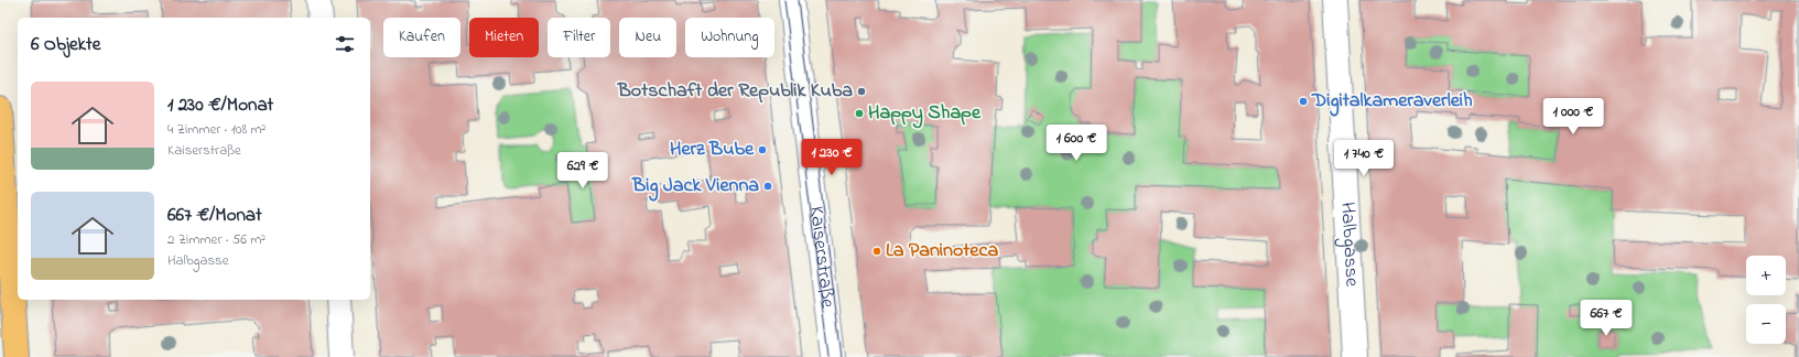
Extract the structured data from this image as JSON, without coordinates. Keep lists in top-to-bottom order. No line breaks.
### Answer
{"streets":{"street":["Halbgasse","Kaiserstraße"]},"places":["Botschaft der Republik Kuba","Digitalkameraverleih","Happy Shape","Herz Bube","Big Jack Vienna","La Paninoteca"],"page":{"chip":["Kaufen","Mieten","Filter","Neu","Wohnung"],"heading":"6 Objekte","list":[{"name":"1 230 €/Monat","note":"4 Zimmer · 108 m² · Kaiserstraße"},{"name":"667 €/Monat","note":"2 Zimmer · 56 m² · Halbgasse"}],"price":["1 000 €","1 600 €","1 230 €","1 740 €","629 €","667 €"],"map_buttons":["+","−"]}}
